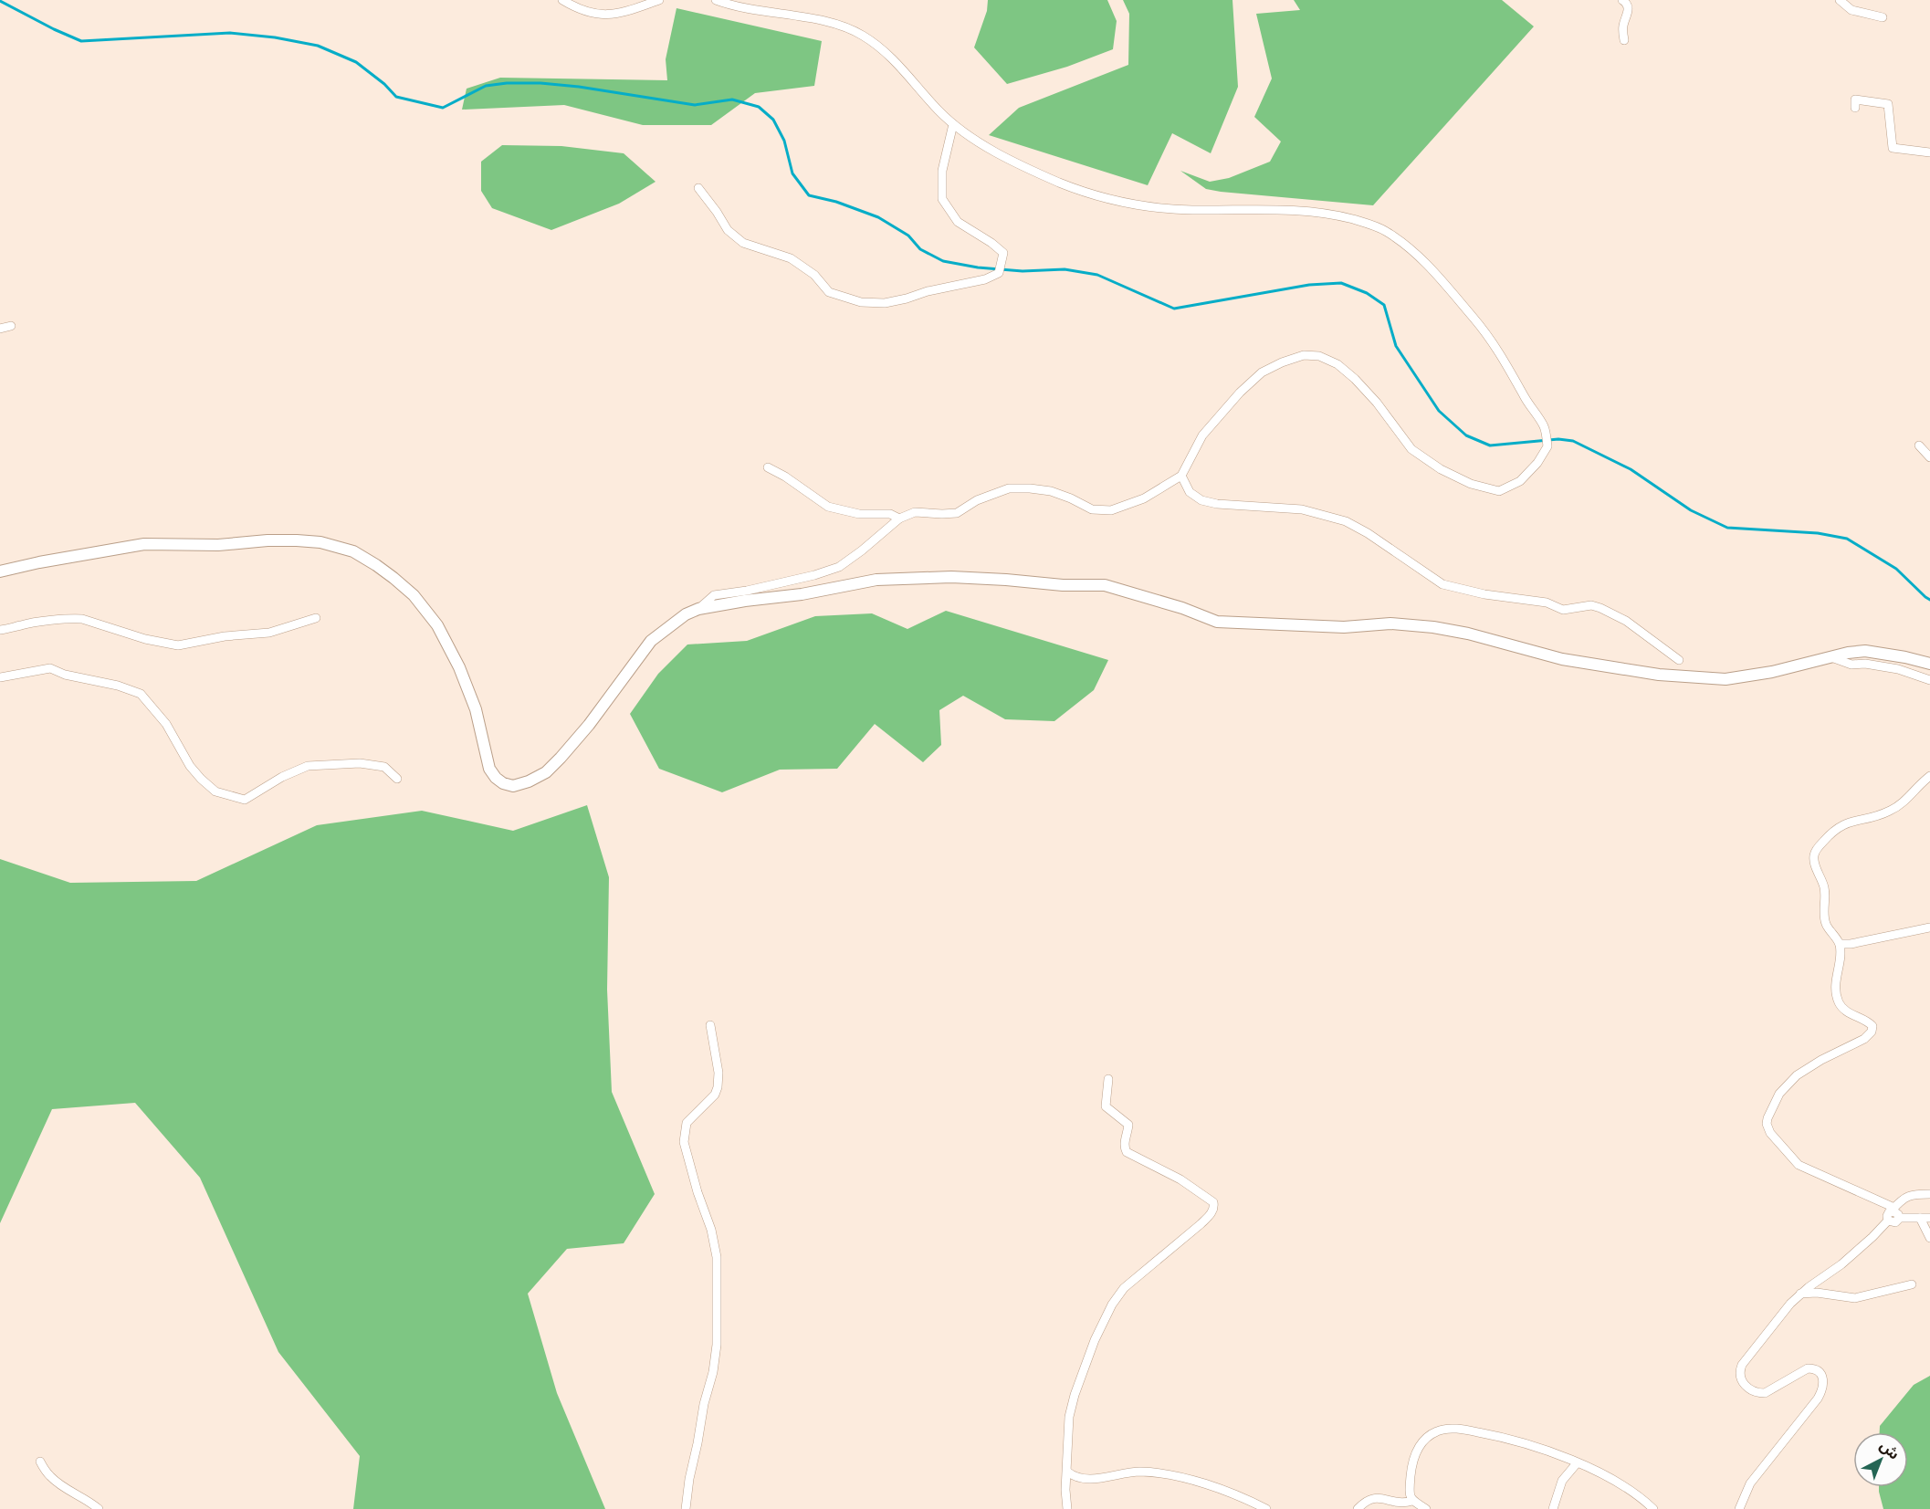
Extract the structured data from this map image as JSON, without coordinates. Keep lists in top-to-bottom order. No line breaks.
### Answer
{"north":"top right"}
